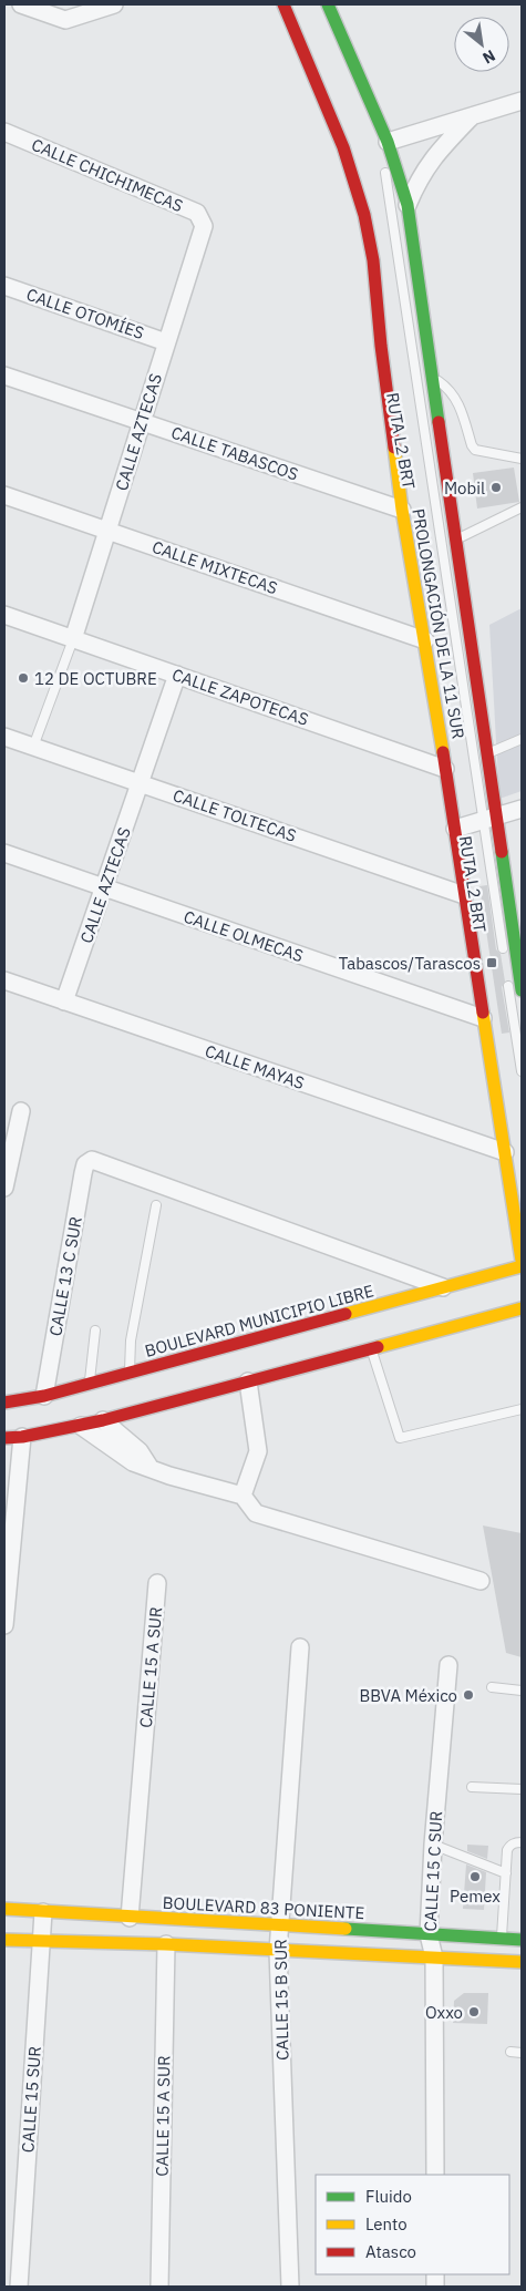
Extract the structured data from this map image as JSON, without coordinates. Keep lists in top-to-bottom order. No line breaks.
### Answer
{"streets":{"main road":["PROLONGACIÓN DE LA 11 SUR","BOULEVARD MUNICIPIO LIBRE","BOULEVARD 83 PONIENTE"],"street":["CALLE CHICHIMECAS","CALLE OTOMÍES","CALLE AZTECAS","CALLE TABASCOS","CALLE MIXTECAS","CALLE ZAPOTECAS","CALLE TOLTECAS","CALLE OLMECAS","CALLE MAYAS","CALLE 13 C SUR","CALLE 15 A SUR","CALLE 15 C SUR","CALLE 15 B SUR","CALLE 15 SUR"],"lane":["RUTA L2 BRT"]},"crossings":[["CALLE CHICHIMECAS","CALLE AZTECAS"],["CALLE OTOMÍES","CALLE AZTECAS"],["CALLE AZTECAS","CALLE TABASCOS"],["CALLE AZTECAS","CALLE MIXTECAS"],["CALLE AZTECAS","CALLE ZAPOTECAS"],["CALLE AZTECAS","CALLE TOLTECAS"],["CALLE AZTECAS","CALLE OLMECAS"],["CALLE AZTECAS","CALLE MAYAS"],["RUTA L2 BRT","CALLE TABASCOS"],["RUTA L2 BRT","PROLONGACIÓN DE LA 11 SUR"],["CALLE TABASCOS","PROLONGACIÓN DE LA 11 SUR"],["CALLE MIXTECAS","PROLONGACIÓN DE LA 11 SUR"],["PROLONGACIÓN DE LA 11 SUR","CALLE ZAPOTECAS"],["PROLONGACIÓN DE LA 11 SUR","CALLE TOLTECAS"],["PROLONGACIÓN DE LA 11 SUR","CALLE OLMECAS"],["PROLONGACIÓN DE LA 11 SUR","CALLE MAYAS"],["CALLE 13 C SUR","BOULEVARD MUNICIPIO LIBRE"],["CALLE 15 A SUR","BOULEVARD 83 PONIENTE"],["CALLE 15 C SUR","BOULEVARD 83 PONIENTE"],["BOULEVARD 83 PONIENTE","CALLE 15 B SUR"],["BOULEVARD 83 PONIENTE","CALLE 15 SUR"]],"places":{"other":["Mobil","12 DE OCTUBRE","BBVA México","Pemex","Oxxo"],"transit":["Tabascos/Tarascos"]},"legend":["Fluido","Lento","Atasco"],"north":"bottom right"}
